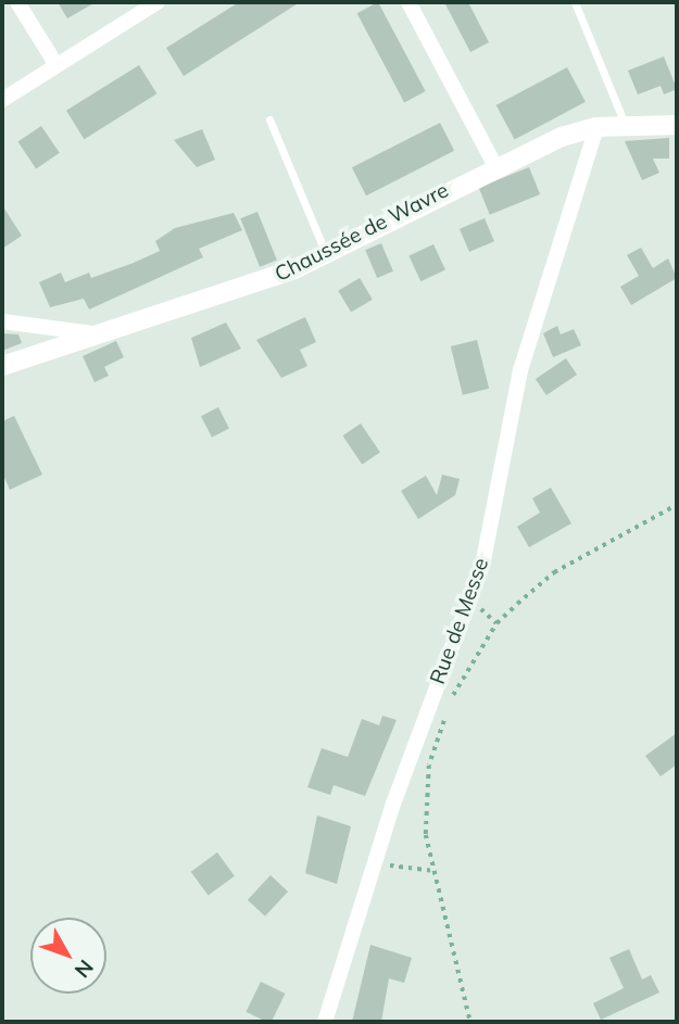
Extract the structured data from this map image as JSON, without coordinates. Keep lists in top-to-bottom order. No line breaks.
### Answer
{"streets":{"street":["Chaussée de Wavre","Rue de Messe"]},"crossings":[["Chaussée de Wavre","Rue de Messe"]],"north":"bottom right"}
